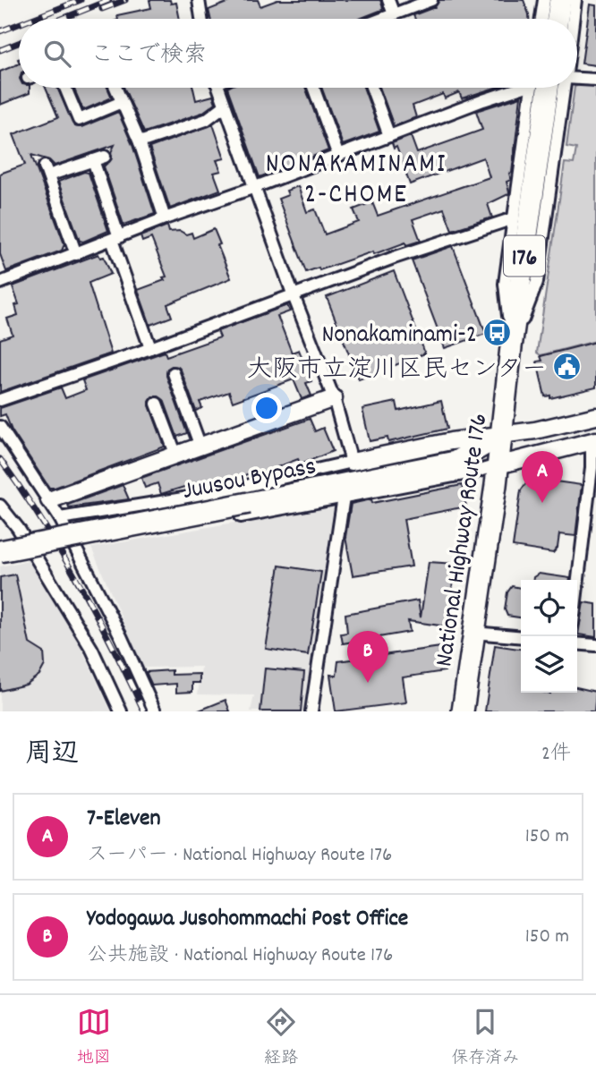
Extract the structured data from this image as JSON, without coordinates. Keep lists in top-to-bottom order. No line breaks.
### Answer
{"streets":{"highway":["176","Juusou Bypass","National Highway Route 176"]},"crossings":[["Juusou Bypass","National Highway Route 176"]],"districts":["NONAKAMINAMI 2-CHOME"],"places":{"bus stop":["Nonakaminami-2"],"public building":["大阪市立淀川区民センター"]},"page":{"search":"ここで検索","pins":["A","B"],"heading":["周辺","2件"],"list":[{"mark":"A","name":"7-Eleven","note":"スーパー · National Highway Route 176","value":"150 m"},{"mark":"B","name":"Yodogawa Jusohommachi Post Office","note":"公共施設 · National Highway Route 176","value":"150 m"}],"nav":["地図","経路","保存済み"]}}
